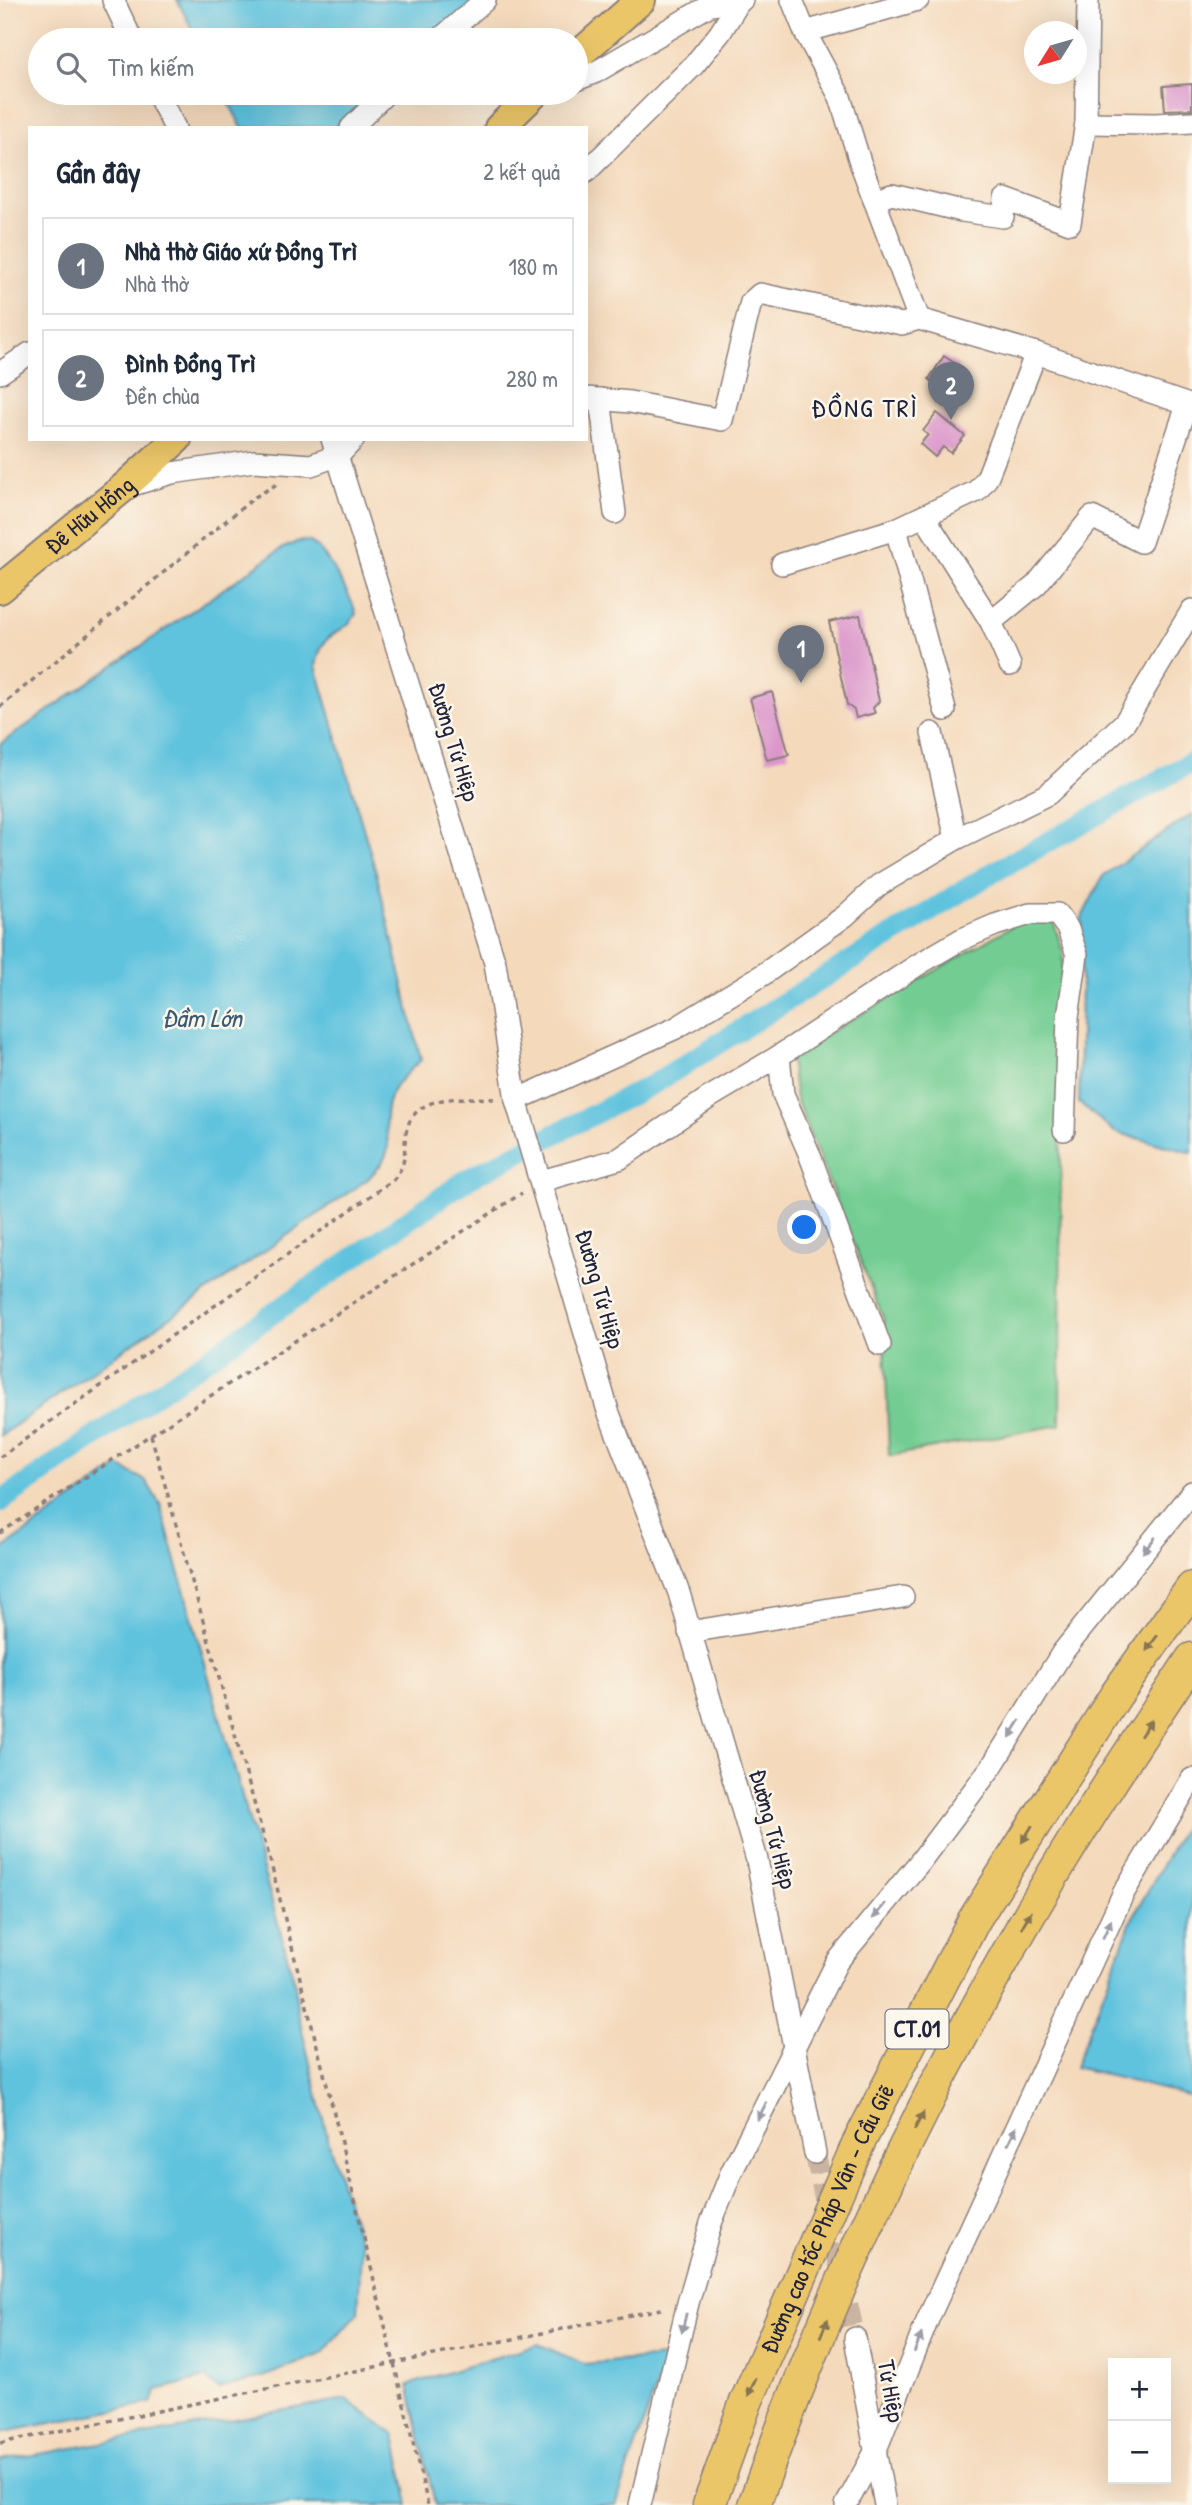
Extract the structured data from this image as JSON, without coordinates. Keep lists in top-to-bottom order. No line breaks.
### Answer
{"streets":{"highway":["CT.01","Đường cao tốc Pháp Vân - Cầu Giẽ"],"main road":["Đê Hữu Hồng"],"street":["Đường Tứ Hiệp","Tứ Hiệp"]},"districts":["ĐỒNG TRÌ"],"water":["Đầm Lớn"],"north":"bottom left","page":{"search":"Tìm kiếm","heading":["Gần đây","2 kết quả"],"list":[{"mark":"1","name":"Nhà thờ Giáo xứ Đồng Trì","note":"Nhà thờ","value":"180 m"},{"mark":"2","name":"Đình Đồng Trì","note":"Đền chùa","value":"280 m"}],"pins":["2","1"],"map_buttons":["+","−"]}}
